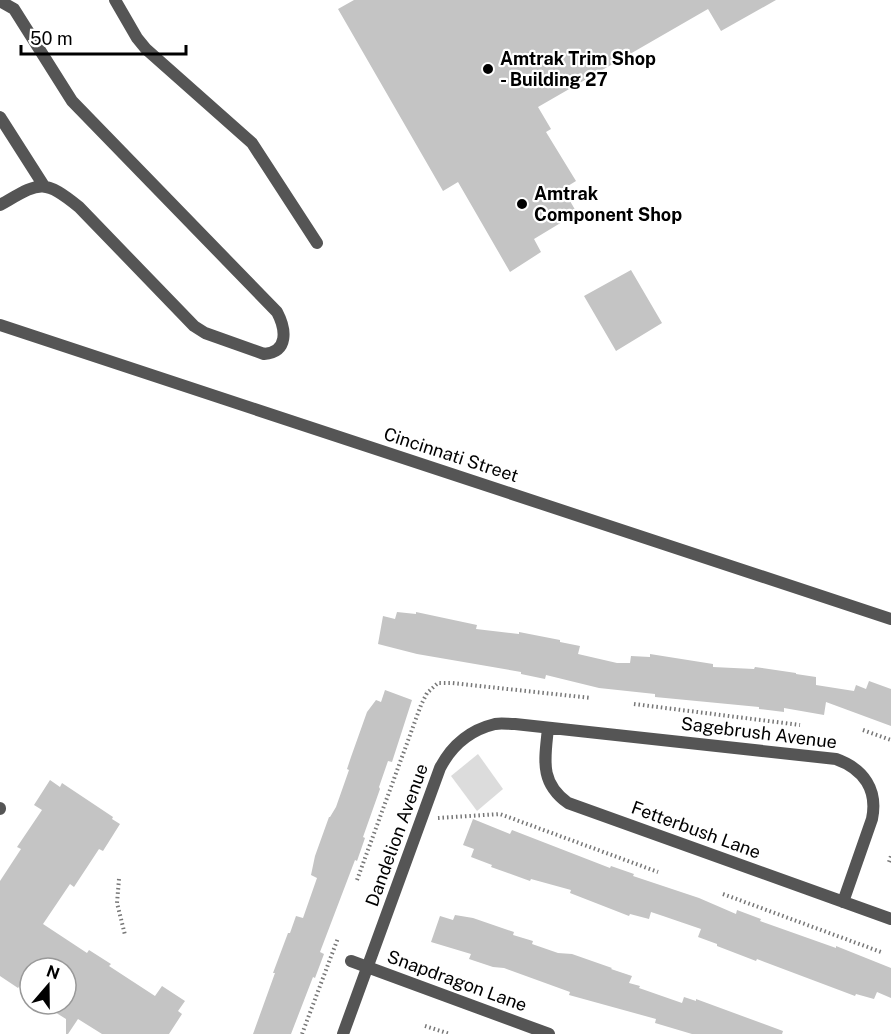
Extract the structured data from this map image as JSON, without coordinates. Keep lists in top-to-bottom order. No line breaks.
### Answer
{"streets":{"street":["Cincinnati Street","Sagebrush Avenue","Fetterbush Lane","Dandelion Avenue","Snapdragon Lane"]},"crossings":[["Sagebrush Avenue","Fetterbush Lane"],["Sagebrush Avenue","Dandelion Avenue"],["Fetterbush Lane","Dandelion Avenue"],["Dandelion Avenue","Snapdragon Lane"]],"places":["Amtrak Trim Shop - Building 27","Amtrak Component Shop"],"scale_bar":"50 m","north":"top"}
